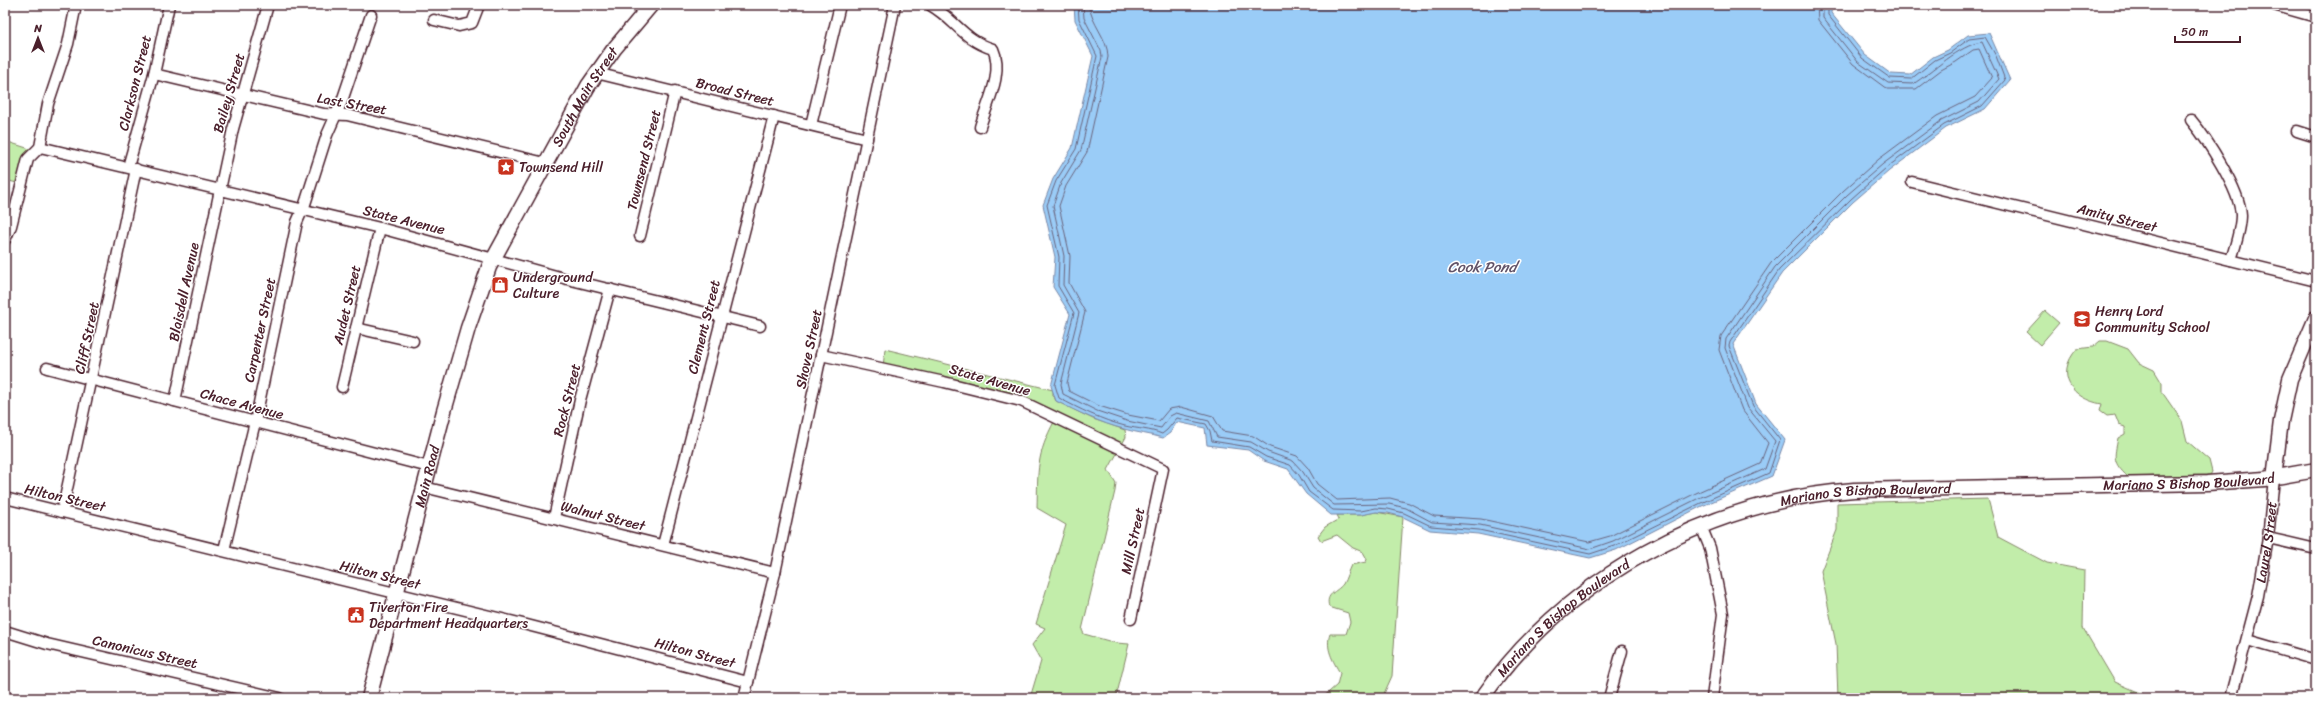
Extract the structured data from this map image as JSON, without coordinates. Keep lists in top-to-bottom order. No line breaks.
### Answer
{"streets":{"main road":["South Main Street","Main Road","Mariano S Bishop Boulevard","Laurel Street"],"street":["Clarkson Street","Broad Street","Bailey Street","Last Street","Townsend Street","Amity Street","State Avenue","Blaisdell Avenue","Audet Street","Clement Street","Carpenter Street","Cliff Street","Shove Street","Rock Street","Chace Avenue","Hilton Street","Walnut Street","Mill Street","Canonicus Street"]},"crossings":[["Clarkson Street","Last Street"],["Clarkson Street","State Avenue"],["Clarkson Street","Cliff Street"],["Broad Street","South Main Street"],["Broad Street","Townsend Street"],["Broad Street","Clement Street"],["Broad Street","Shove Street"],["Bailey Street","Last Street"],["Bailey Street","State Avenue"],["Bailey Street","Blaisdell Avenue"],["South Main Street","Last Street"],["South Main Street","State Avenue"],["South Main Street","Main Road"],["Last Street","Carpenter Street"],["State Avenue","Blaisdell Avenue"],["State Avenue","Audet Street"],["State Avenue","Clement Street"],["State Avenue","Carpenter Street"],["State Avenue","Cliff Street"],["State Avenue","Shove Street"],["State Avenue","Rock Street"],["State Avenue","Main Road"],["State Avenue","Mill Street"],["Blaisdell Avenue","Chace Avenue"],["Clement Street","Walnut Street"],["Carpenter Street","Chace Avenue"],["Carpenter Street","Hilton Street"],["Cliff Street","Chace Avenue"],["Cliff Street","Hilton Street"],["Shove Street","Hilton Street"],["Shove Street","Walnut Street"],["Rock Street","Walnut Street"],["Chace Avenue","Main Road"],["Main Road","Hilton Street"],["Main Road","Walnut Street"],["Mariano S Bishop Boulevard","Laurel Street"]],"water":["Cook Pond"],"places":{"place":["Townsend Hill"],"shop":["Underground Culture"],"school or university":["Henry Lord Community School"],"public building":["Tiverton Fire Department Headquarters"]},"scale_bar":"50 m","north":"top"}
